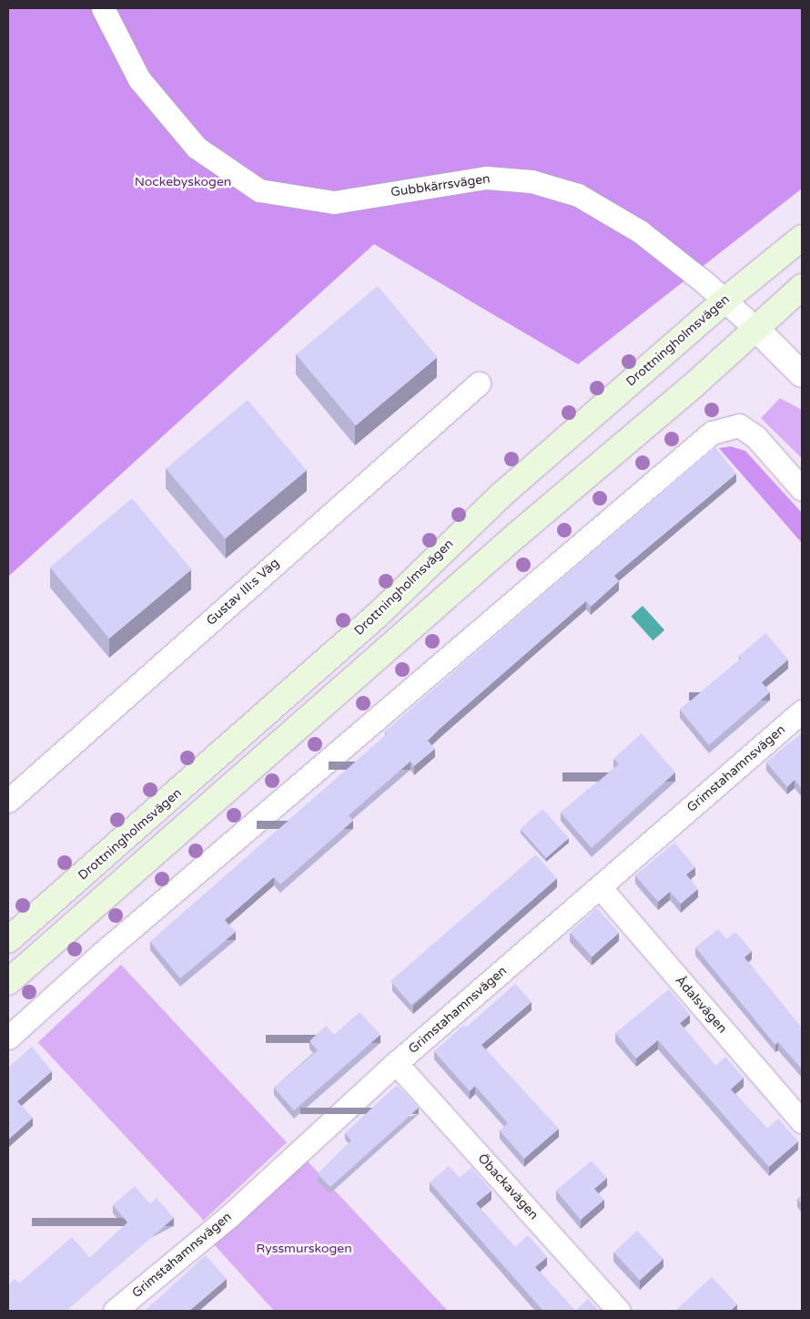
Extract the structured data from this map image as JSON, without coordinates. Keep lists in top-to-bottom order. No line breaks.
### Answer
{"streets":{"main road":["Drottningholmsvägen"],"street":["Gubbkärrsvägen","Gustav III:s Väg","Grimstahamnsvägen","Ådalsvägen","Öbackavägen"]},"crossings":[["Gubbkärrsvägen","Drottningholmsvägen"],["Grimstahamnsvägen","Ådalsvägen"],["Grimstahamnsvägen","Öbackavägen"]],"parks":["Nockebyskogen","Ryssmurskogen"]}
